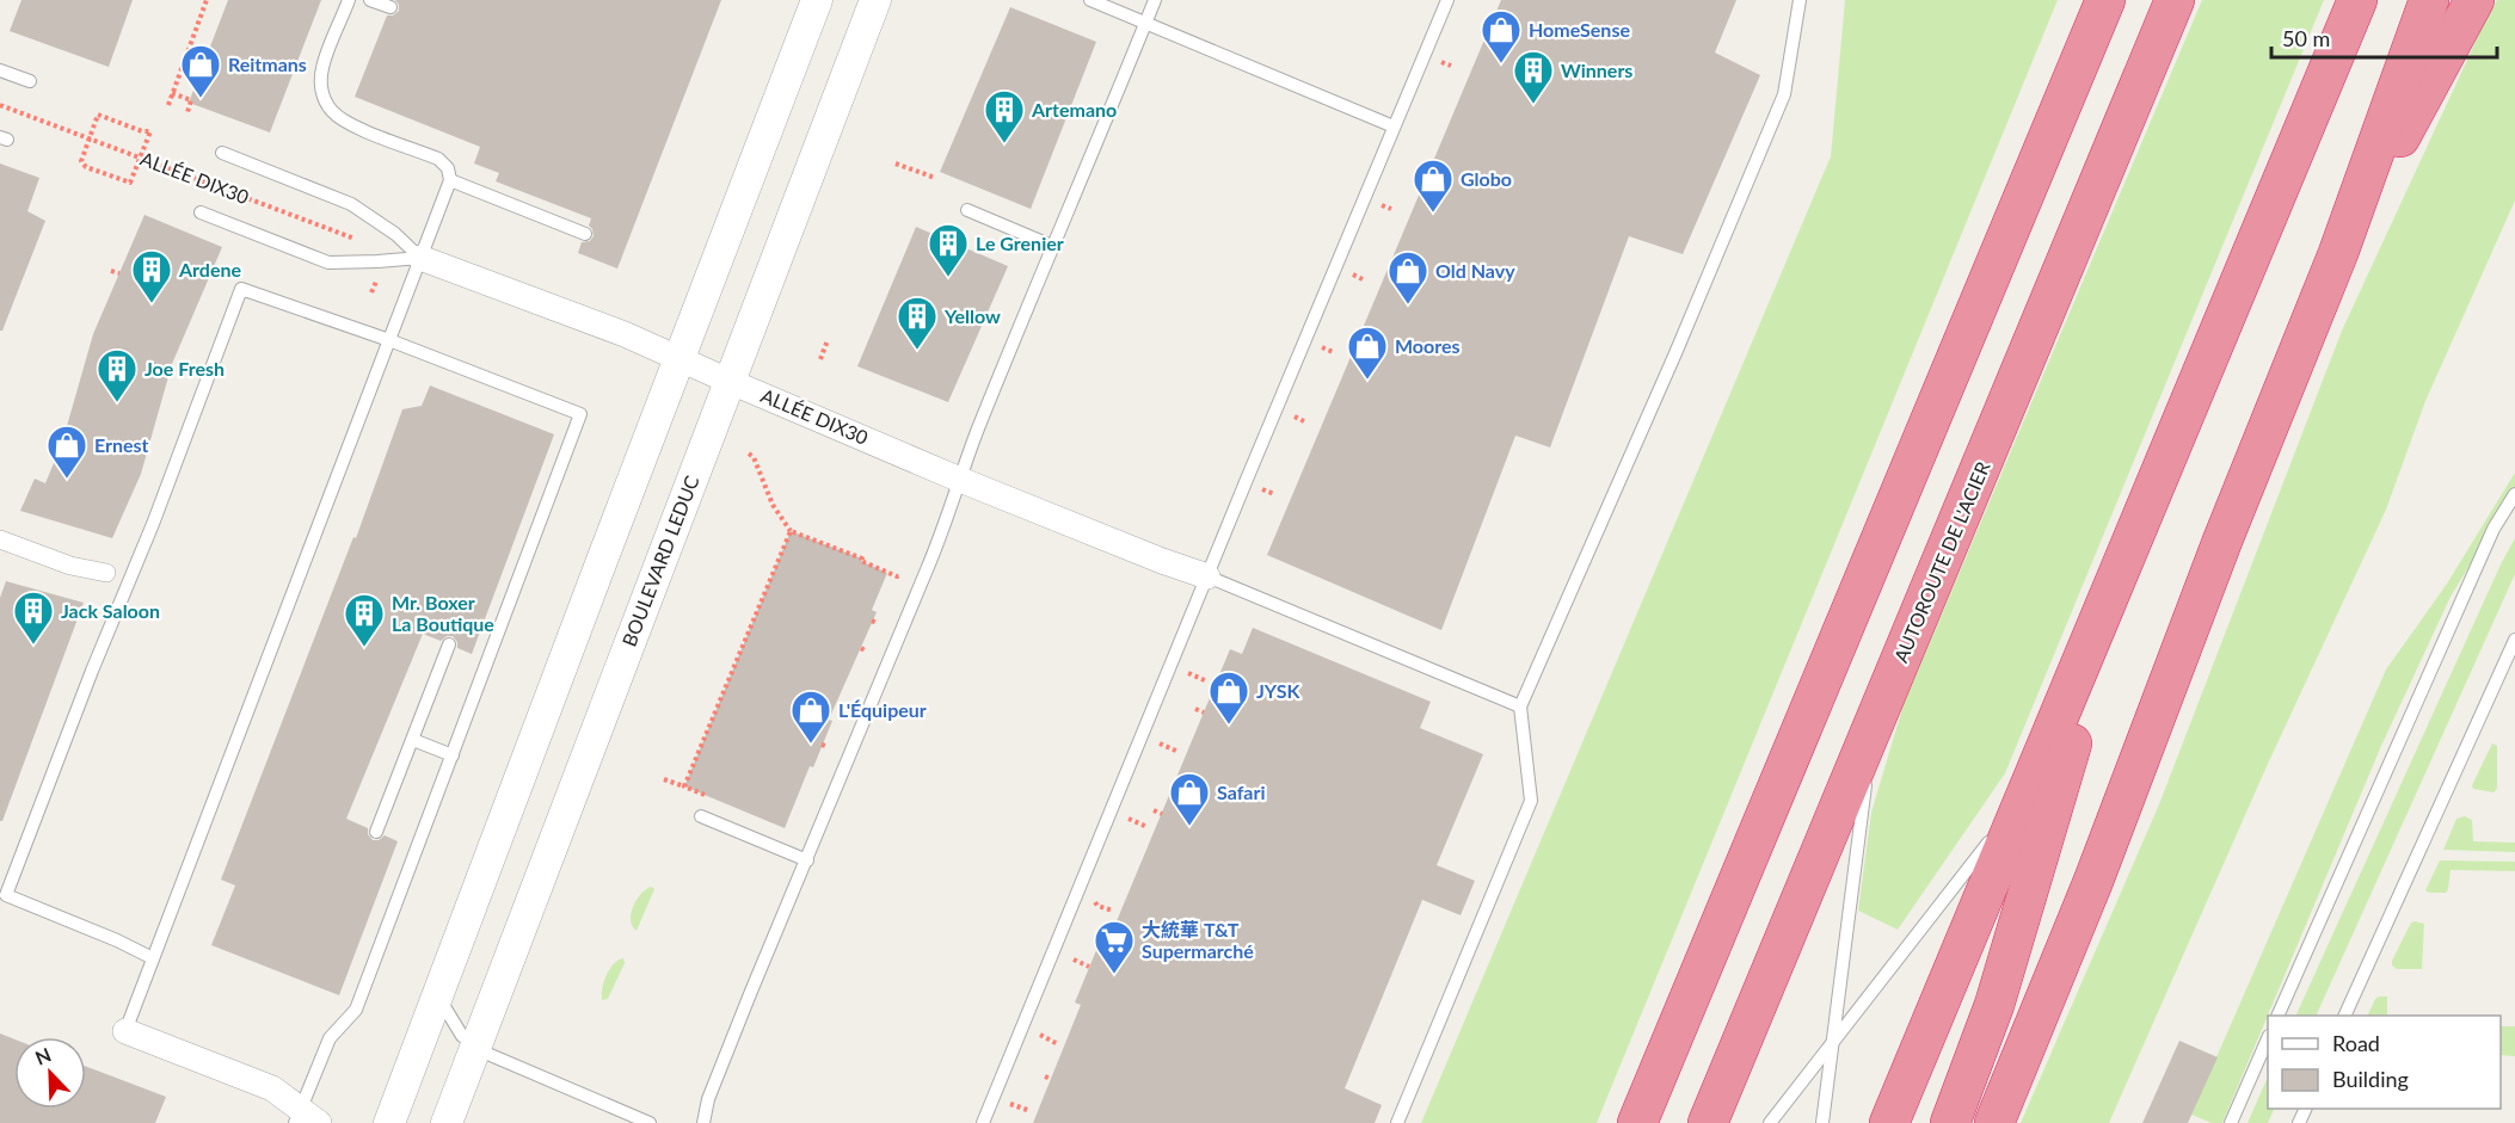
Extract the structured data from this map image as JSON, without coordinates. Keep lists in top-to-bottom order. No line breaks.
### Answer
{"streets":{"highway":["AUTOROUTE DE L'ACIER"],"street":["ALLÉE DIX30","BOULEVARD LEDUC"]},"crossings":[["ALLÉE DIX30","BOULEVARD LEDUC"]],"places":{"shop":["HomeSense","Reitmans","Globo","Old Navy","Moores","Ernest","JYSK","L'Équipeur","Safari"],"building":["Winners","Artemano","Le Grenier","Ardene","Yellow","Joe Fresh","Jack Saloon","Mr. Boxer La Boutique"],"supermarket":["大統華 T&T Supermarché"]},"legend":["Road","Building"],"scale_bar":"50 m","north":"top left"}
